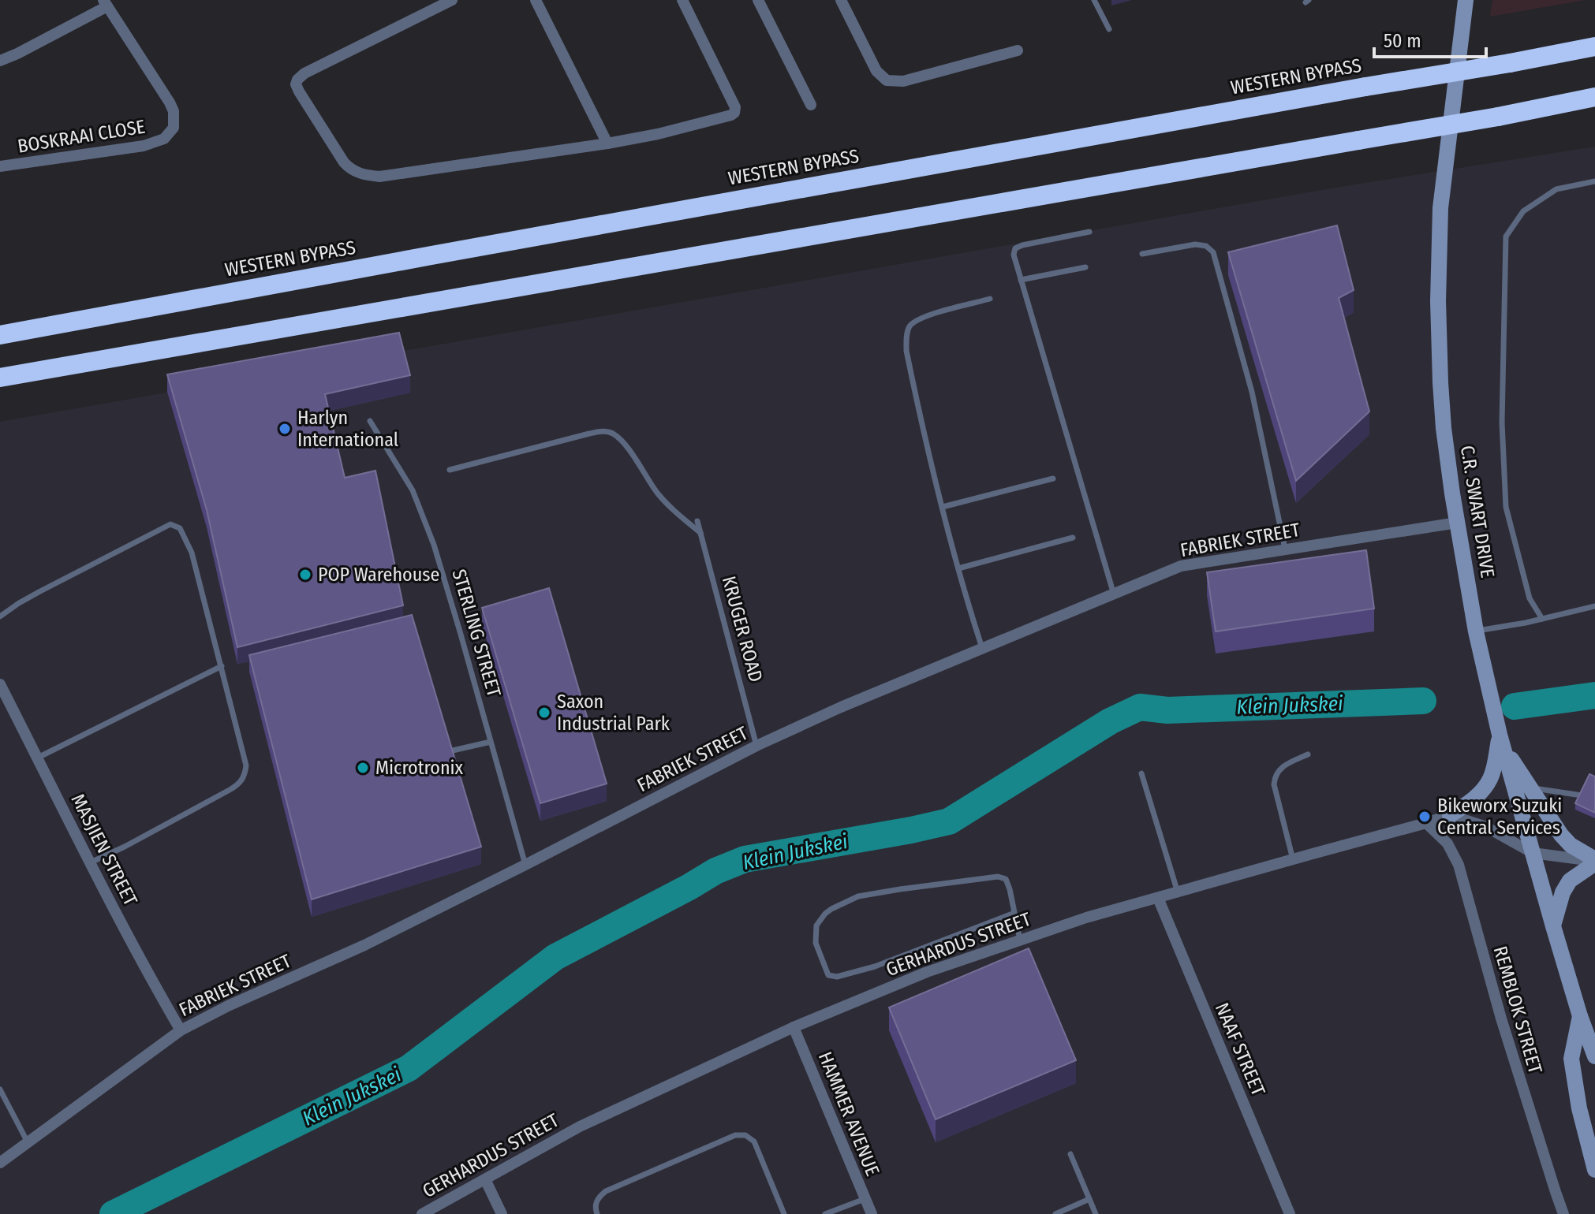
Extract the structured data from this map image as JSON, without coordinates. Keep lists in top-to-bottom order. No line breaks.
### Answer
{"streets":{"highway":["WESTERN BYPASS"],"street":["BOSKRAAI CLOSE","C.R. SWART DRIVE","FABRIEK STREET","MASJIEN STREET","GERHARDUS STREET","REMBLOK STREET","NAAF STREET","HAMMER AVENUE"],"lane":["KRUGER ROAD","STERLING STREET"]},"crossings":[["C.R. SWART DRIVE","FABRIEK STREET"],["FABRIEK STREET","KRUGER ROAD"],["FABRIEK STREET","STERLING STREET"],["FABRIEK STREET","MASJIEN STREET"],["GERHARDUS STREET","REMBLOK STREET"],["GERHARDUS STREET","NAAF STREET"],["GERHARDUS STREET","HAMMER AVENUE"]],"water":["Klein Jukskei"],"places":["Harlyn International","POP Warehouse","Saxon Industrial Park","Microtronix","Bikeworx Suzuki Central Services"],"scale_bar":"50 m"}
